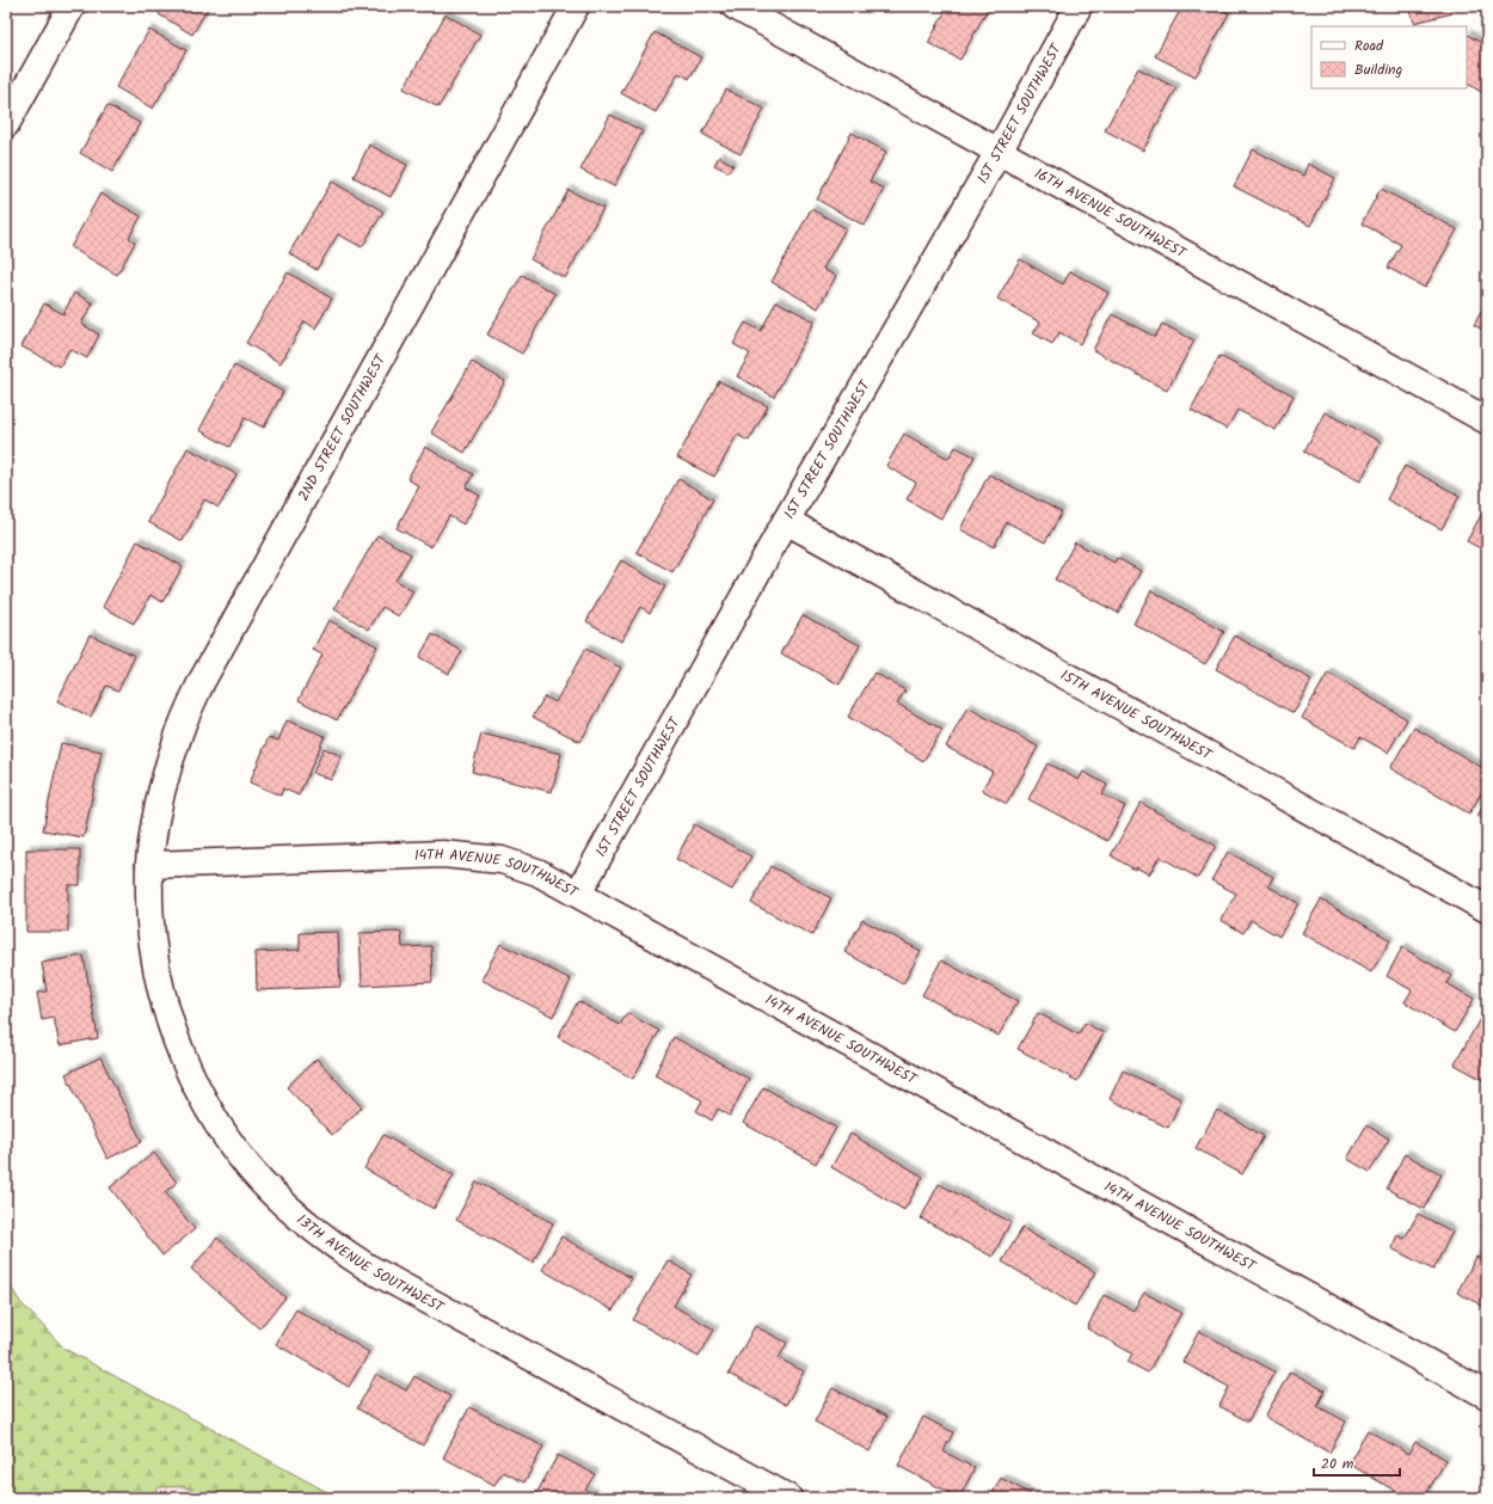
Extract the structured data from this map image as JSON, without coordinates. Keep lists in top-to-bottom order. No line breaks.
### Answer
{"streets":{"street":["1ST STREET SOUTHWEST","16TH AVENUE SOUTHWEST","2ND STREET SOUTHWEST","15TH AVENUE SOUTHWEST","14TH AVENUE SOUTHWEST","13TH AVENUE SOUTHWEST"]},"crossings":[["1ST STREET SOUTHWEST","16TH AVENUE SOUTHWEST"],["1ST STREET SOUTHWEST","15TH AVENUE SOUTHWEST"],["1ST STREET SOUTHWEST","14TH AVENUE SOUTHWEST"],["2ND STREET SOUTHWEST","14TH AVENUE SOUTHWEST"],["2ND STREET SOUTHWEST","13TH AVENUE SOUTHWEST"],["14TH AVENUE SOUTHWEST","13TH AVENUE SOUTHWEST"]],"legend":["Road","Building"],"scale_bar":"20 m"}
